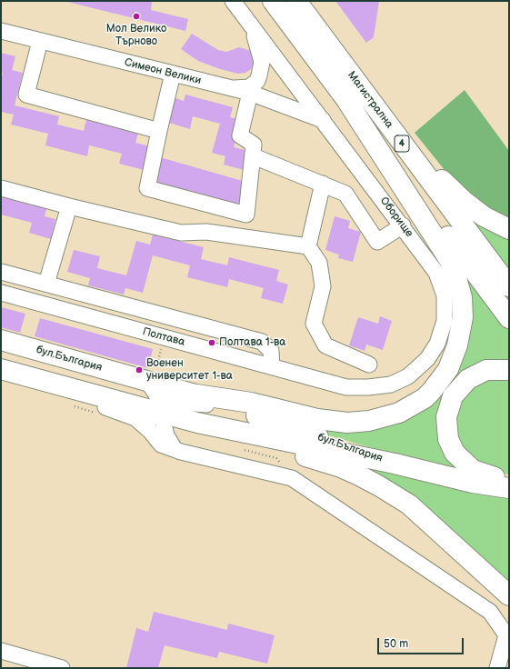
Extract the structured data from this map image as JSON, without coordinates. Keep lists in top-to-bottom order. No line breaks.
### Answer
{"streets":{"main road":["Магистрална","4","бул.България"],"street":["Симеон Велики","Оборище","Полтава"]},"crossings":[["Симеон Велики","Оборище"],["Магистрална","4"],["Оборище","Полтава"]],"places":["Мол Велико Търново","Полтава 1-ва","Военен университет 1-ва"],"scale_bar":"50 m"}
